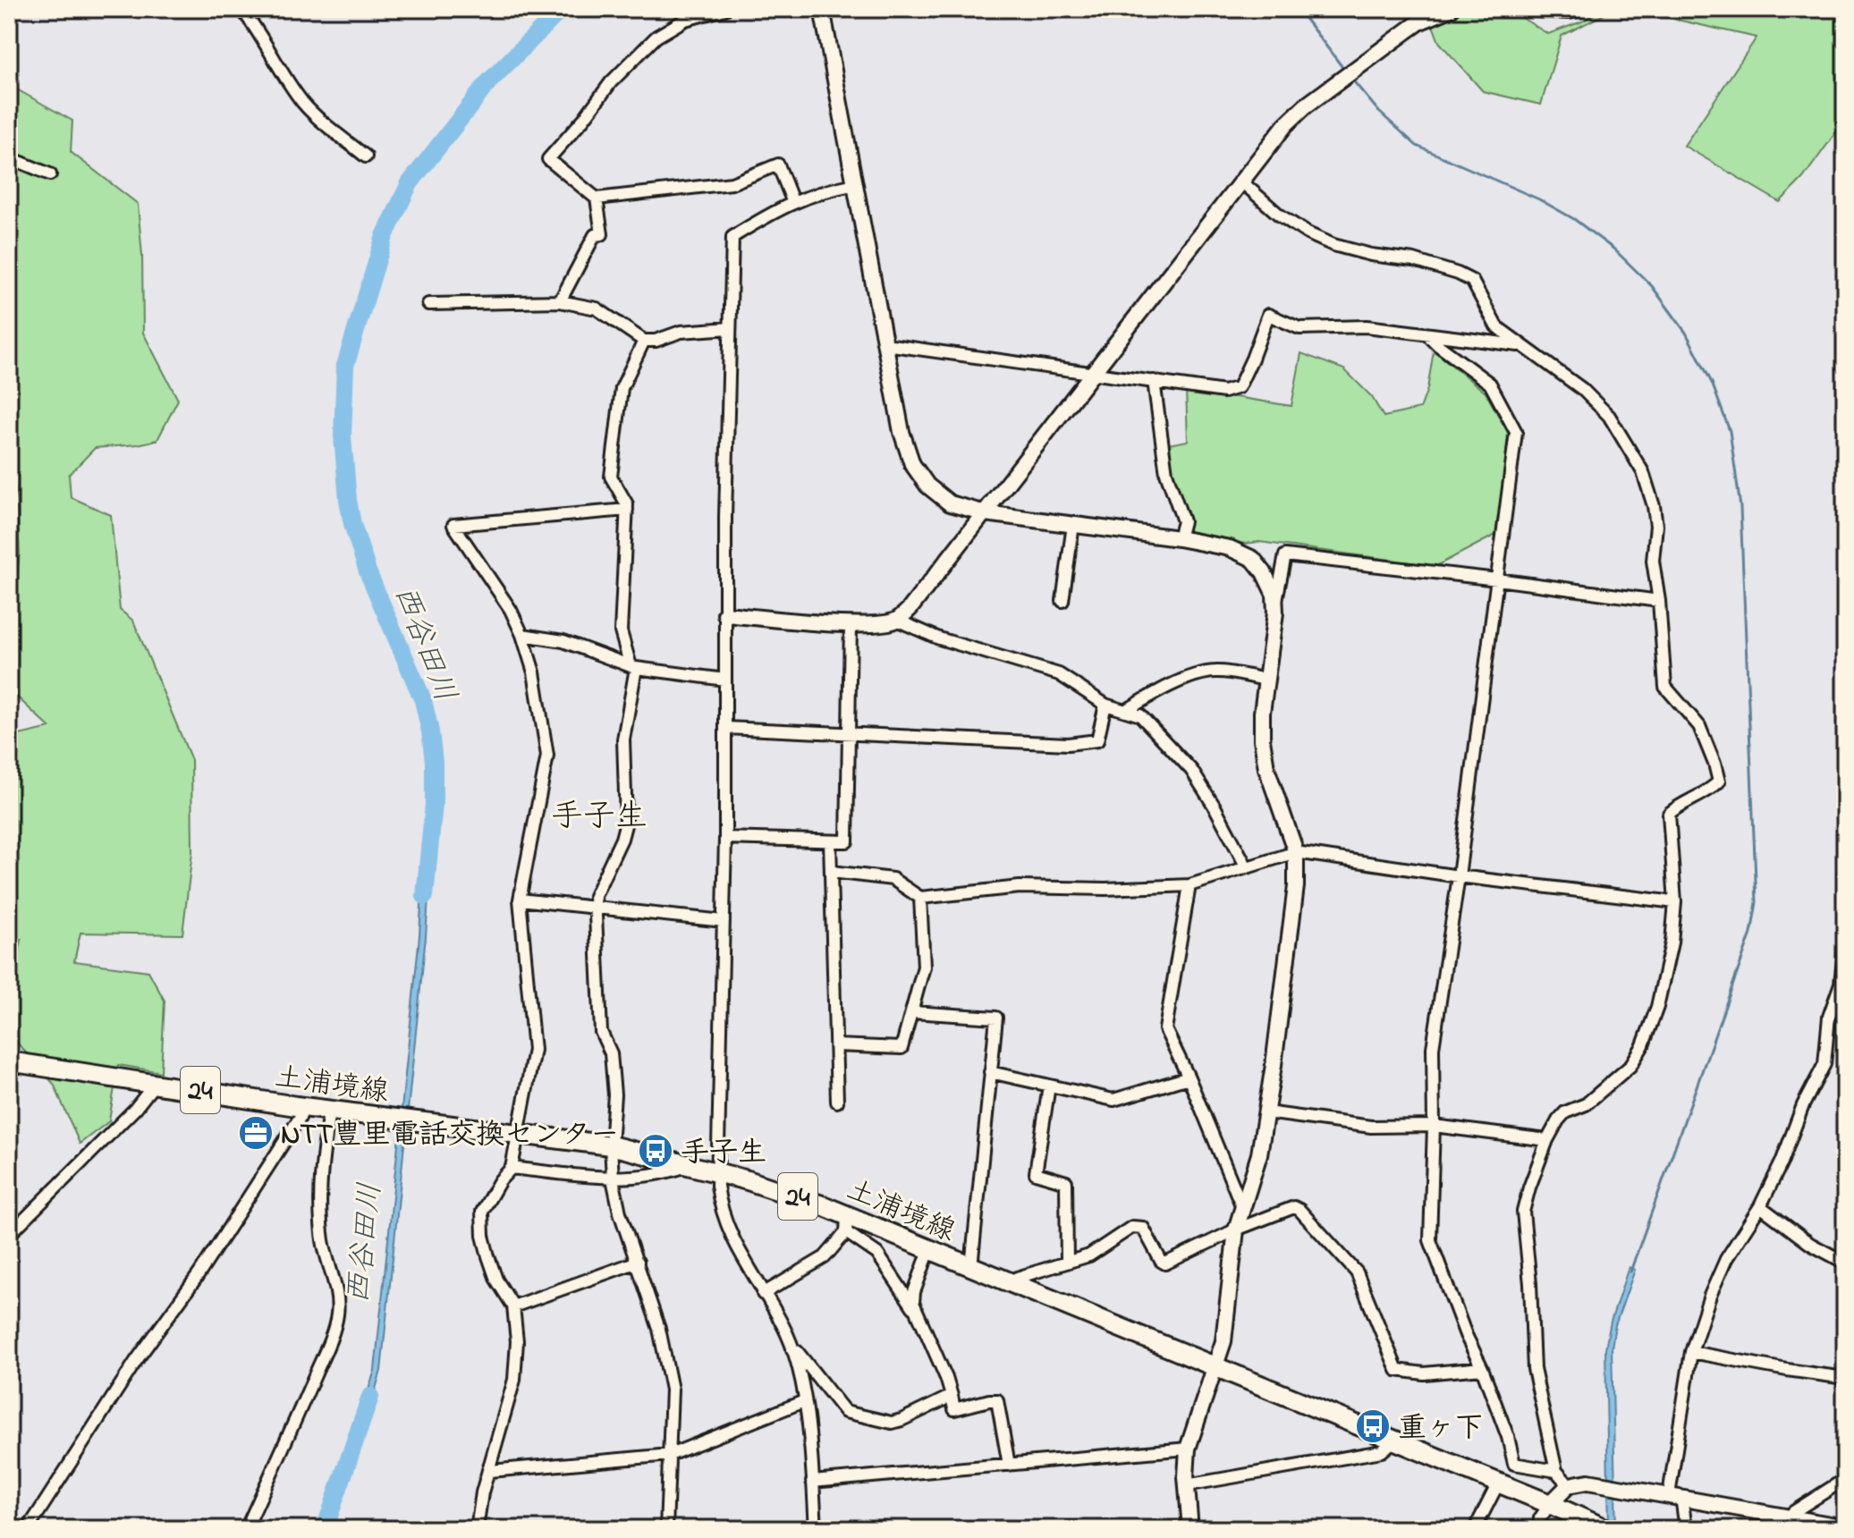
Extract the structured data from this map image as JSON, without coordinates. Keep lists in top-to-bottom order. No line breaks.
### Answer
{"streets":{"main road":["土浦境線","24"]},"districts":["手子生"],"water":["西谷田川"],"places":{"office":["NTT豊里電話交換センター"],"bus stop":["手子生","重ヶ下"]}}
